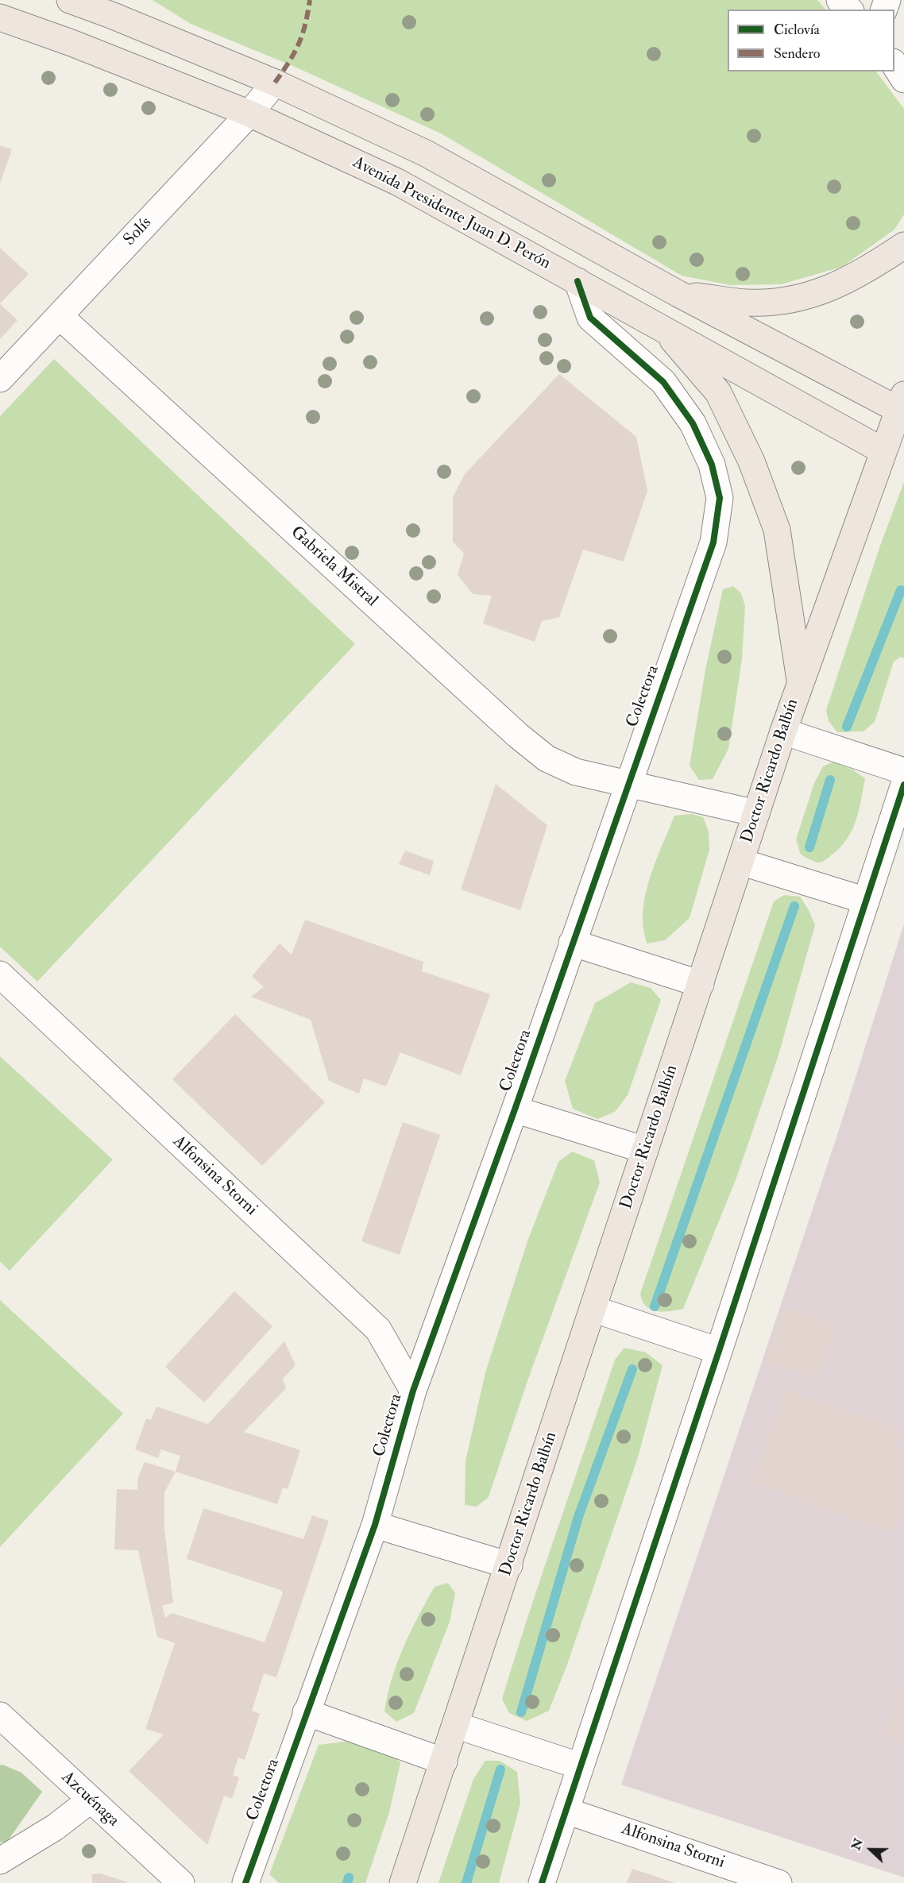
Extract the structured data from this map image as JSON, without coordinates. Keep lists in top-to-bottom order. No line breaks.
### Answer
{"streets":{"main road":["Avenida Presidente Juan D. Perón","Doctor Ricardo Balbín"],"street":["Solís","Gabriela Mistral","Colectora","Alfonsina Storni","Azcuénaga"]},"crossings":[["Avenida Presidente Juan D. Perón","Solís"],["Avenida Presidente Juan D. Perón","Colectora"],["Avenida Presidente Juan D. Perón","Doctor Ricardo Balbín"],["Solís","Gabriela Mistral"],["Gabriela Mistral","Colectora"],["Gabriela Mistral","Doctor Ricardo Balbín"],["Colectora","Alfonsina Storni"]],"legend":["Ciclovía","Sendero"],"north":"left"}
